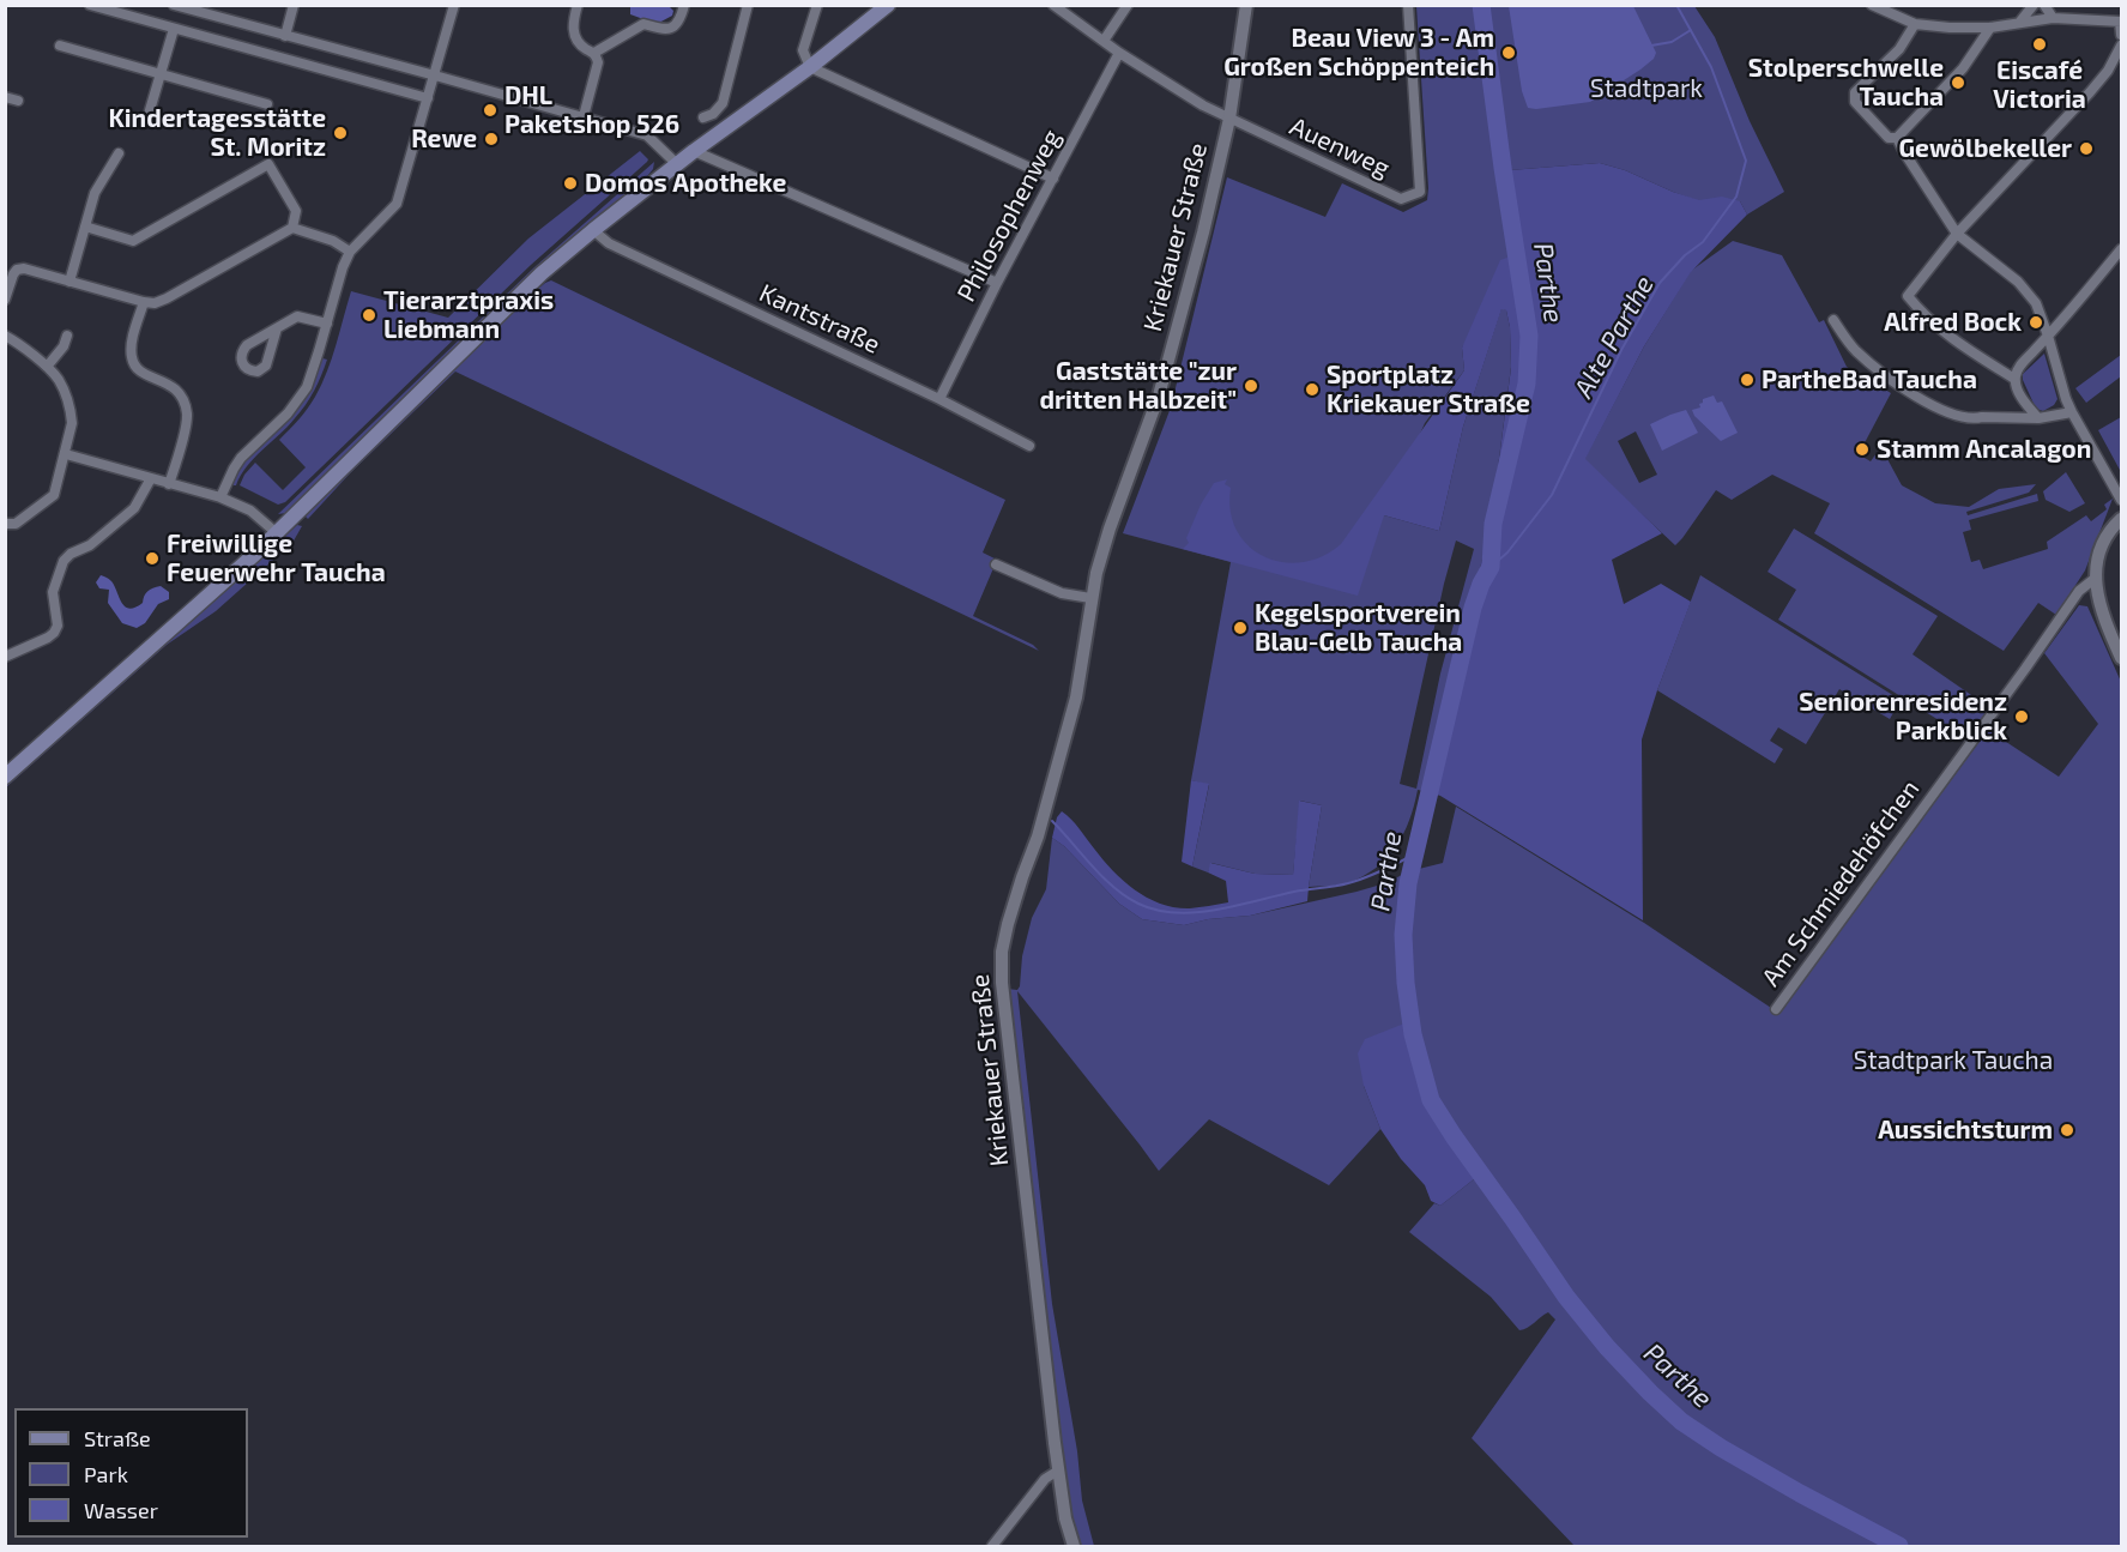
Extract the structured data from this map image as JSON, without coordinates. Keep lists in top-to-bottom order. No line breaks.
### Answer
{"streets":{"street":["Auenweg","Philosophenweg","Kriekauer Straße","Kantstraße","Am Schmiedehöfchen"]},"crossings":[["Auenweg","Kriekauer Straße"],["Philosophenweg","Kantstraße"]],"water":["Parthe","Alte Parthe"],"parks":["Stadtpark","Stadtpark Taucha"],"places":["Eiscafé Victoria","Beau View 3 - Am Großen Schöppenteich","Stolperschwelle Taucha","DHL Paketshop 526","Kindertagesstätte St. Moritz","Rewe","Gewölbekeller","Domos Apotheke","Tierarztpraxis Liebmann","Alfred Bock","PartheBad Taucha","Gaststätte \"zur dritten Halbzeit\"","Sportplatz Kriekauer Straße","Stamm Ancalagon","Freiwillige Feuerwehr Taucha","Kegelsportverein Blau-Gelb Taucha","Seniorenresidenz Parkblick","Aussichtsturm"],"legend":["Straße","Park","Wasser"]}
